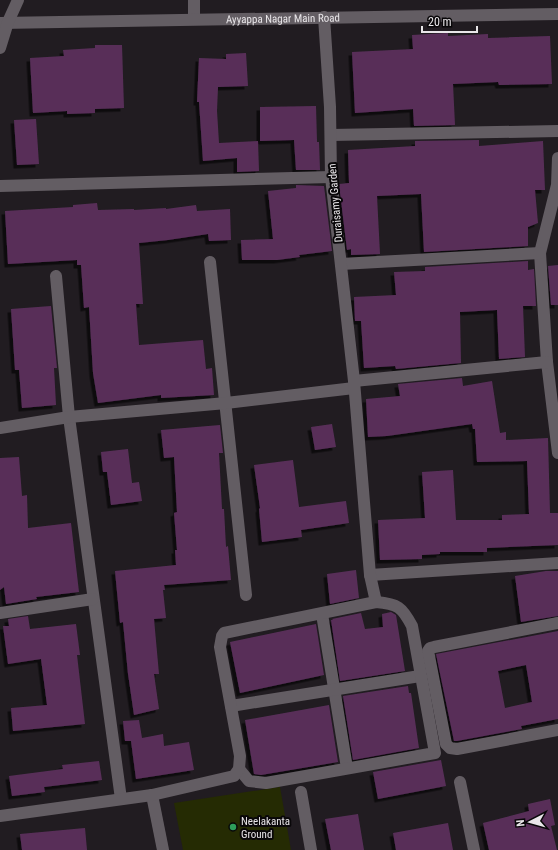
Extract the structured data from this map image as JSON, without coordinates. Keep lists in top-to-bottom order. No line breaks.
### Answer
{"streets":{"street":["Ayyappa Nagar Main Road","Duraisamy Garden"]},"crossings":[["Ayyappa Nagar Main Road","Duraisamy Garden"]],"places":["Neelakanta Ground"],"scale_bar":"20 m","north":"left"}
